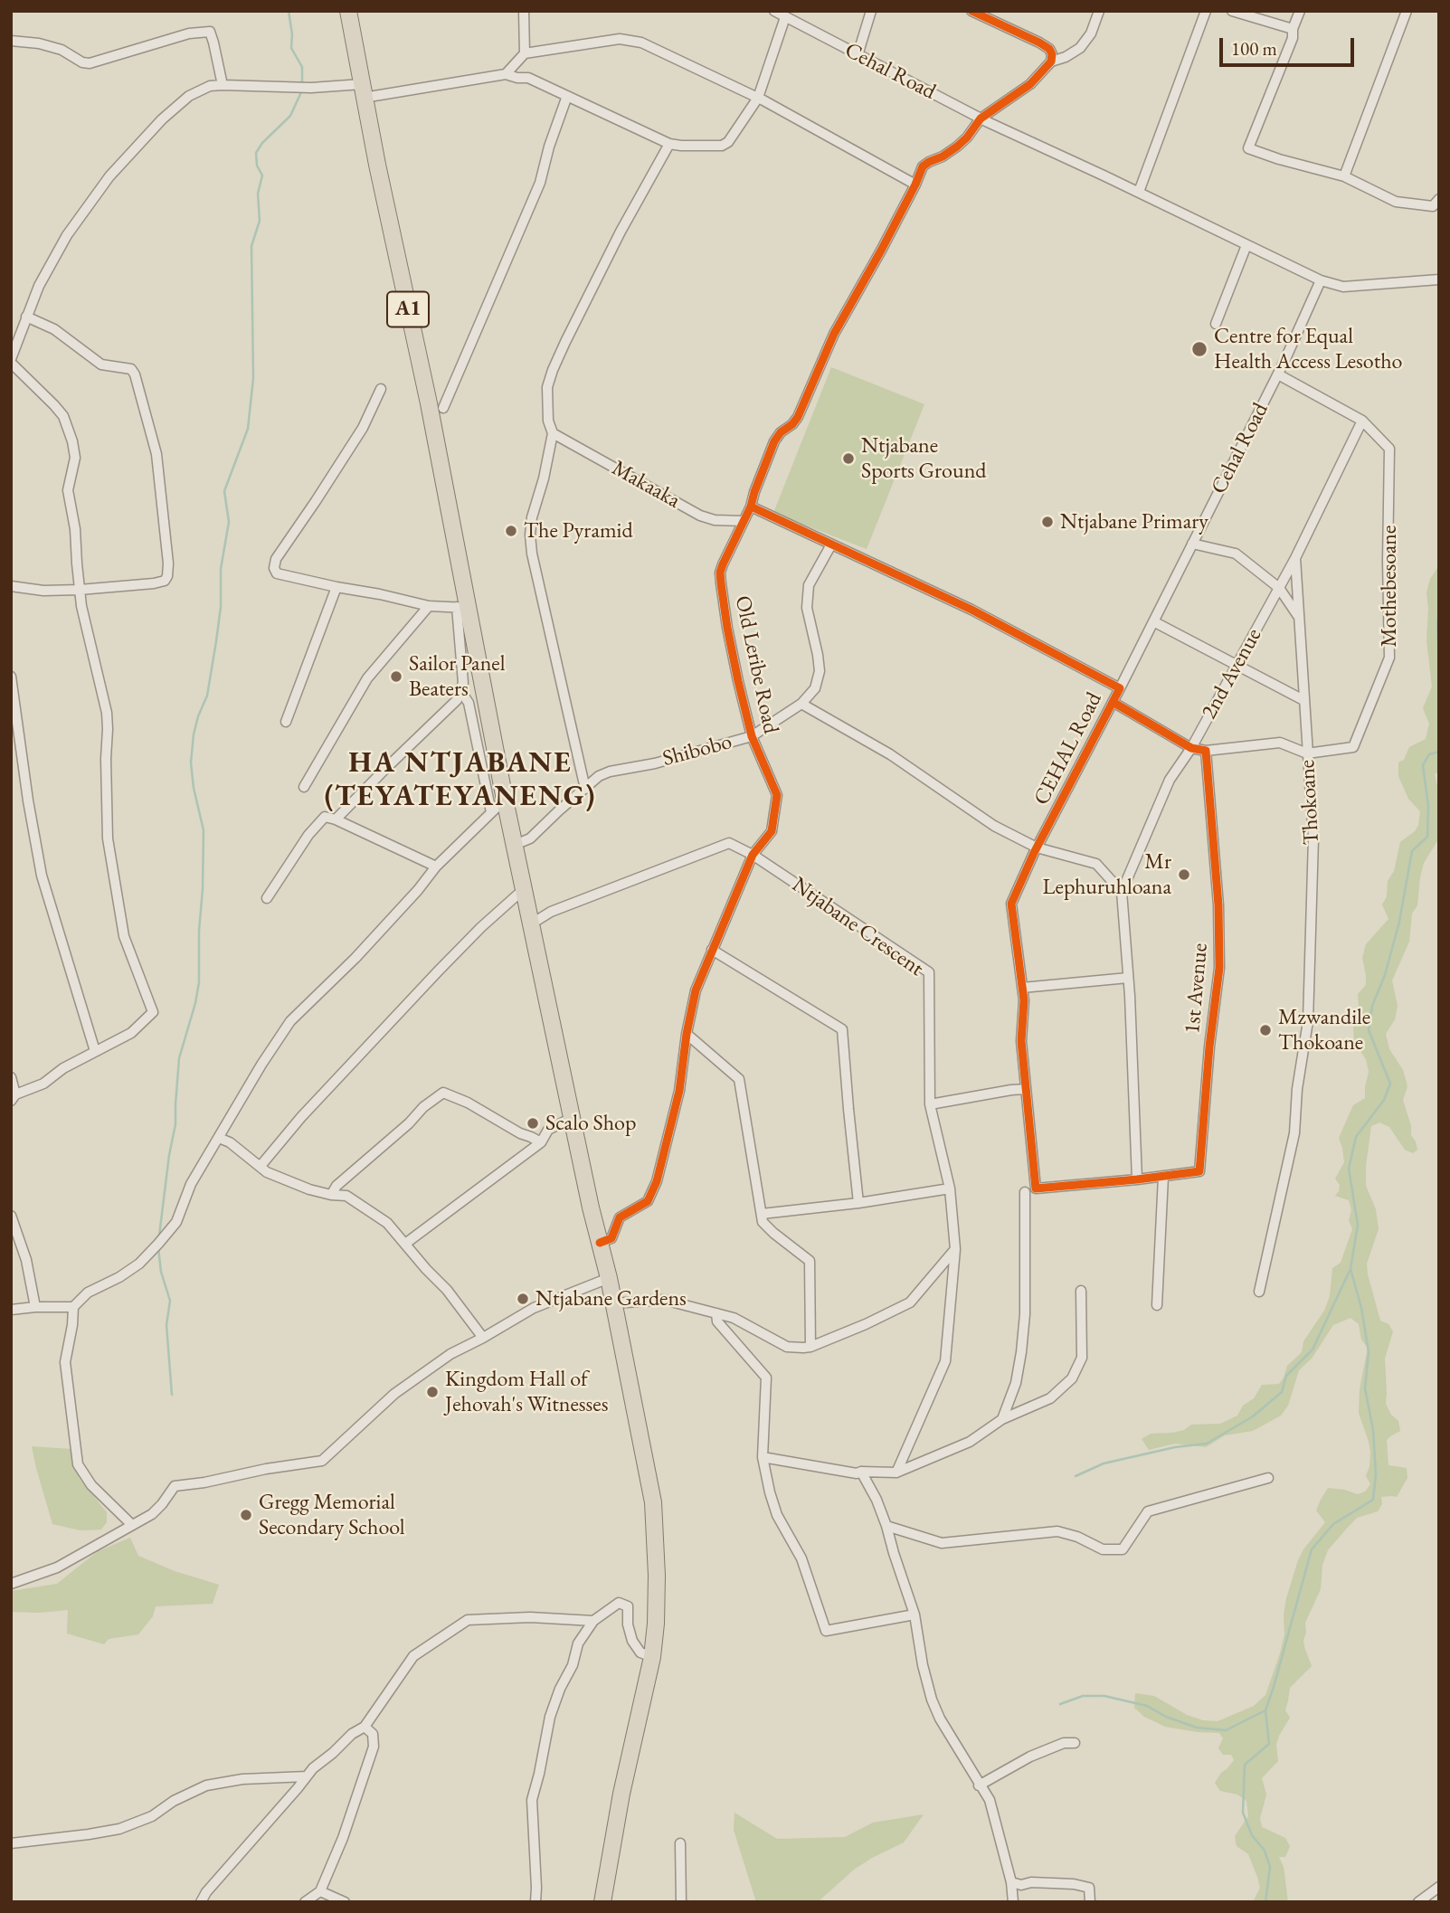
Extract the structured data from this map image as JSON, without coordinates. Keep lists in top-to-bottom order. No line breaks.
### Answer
{"streets":{"main road":["A1"],"street":["Cehal Road","Makaaka","Mothebesoane","Old Leribe Road","2nd Avenue","CEHAL Road","Shibobo","Thokoane","Ntjabane Crescent","1st Avenue"]},"crossings":[["Cehal Road","Old Leribe Road"],["Cehal Road","CEHAL Road"],["A1","Old Leribe Road"],["A1","Shibobo"],["A1","Ntjabane Crescent"],["Makaaka","Old Leribe Road"],["Mothebesoane","Thokoane"],["Old Leribe Road","CEHAL Road"],["Old Leribe Road","Shibobo"],["Old Leribe Road","Ntjabane Crescent"],["2nd Avenue","Thokoane"],["2nd Avenue","1st Avenue"],["CEHAL Road","Shibobo"],["CEHAL Road","1st Avenue"]],"districts":["HA NTJABANE (TEYATEYANENG)"],"places":["Centre for Equal Health Access Lesotho","Ntjabane Sports Ground","Ntjabane Primary","The Pyramid","Sailor Panel Beaters","Mr Lephuruhloana","Mzwandile Thokoane","Scalo Shop","Ntjabane Gardens","Kingdom Hall of Jehovah's Witnesses","Gregg Memorial Secondary School"],"scale_bar":"100 m"}
